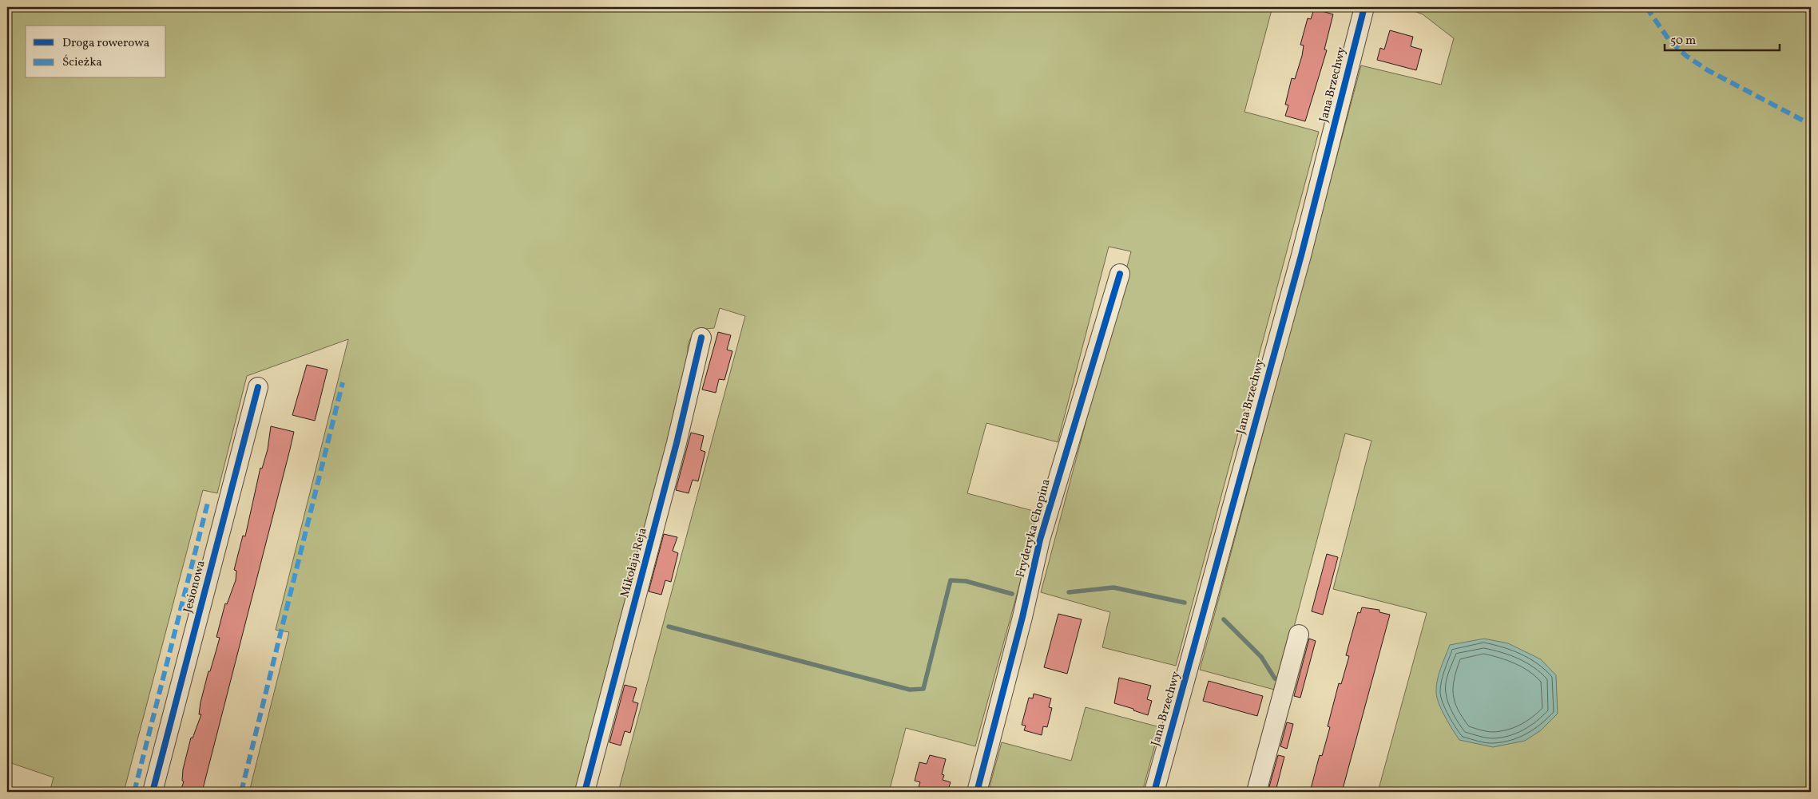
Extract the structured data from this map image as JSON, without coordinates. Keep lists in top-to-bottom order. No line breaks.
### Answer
{"streets":{"street":["Jana Brzechwy","Fryderyka Chopina","Mikołaja Reja","Jesionowa"]},"legend":["Droga rowerowa","Ścieżka"],"scale_bar":"50 m"}
